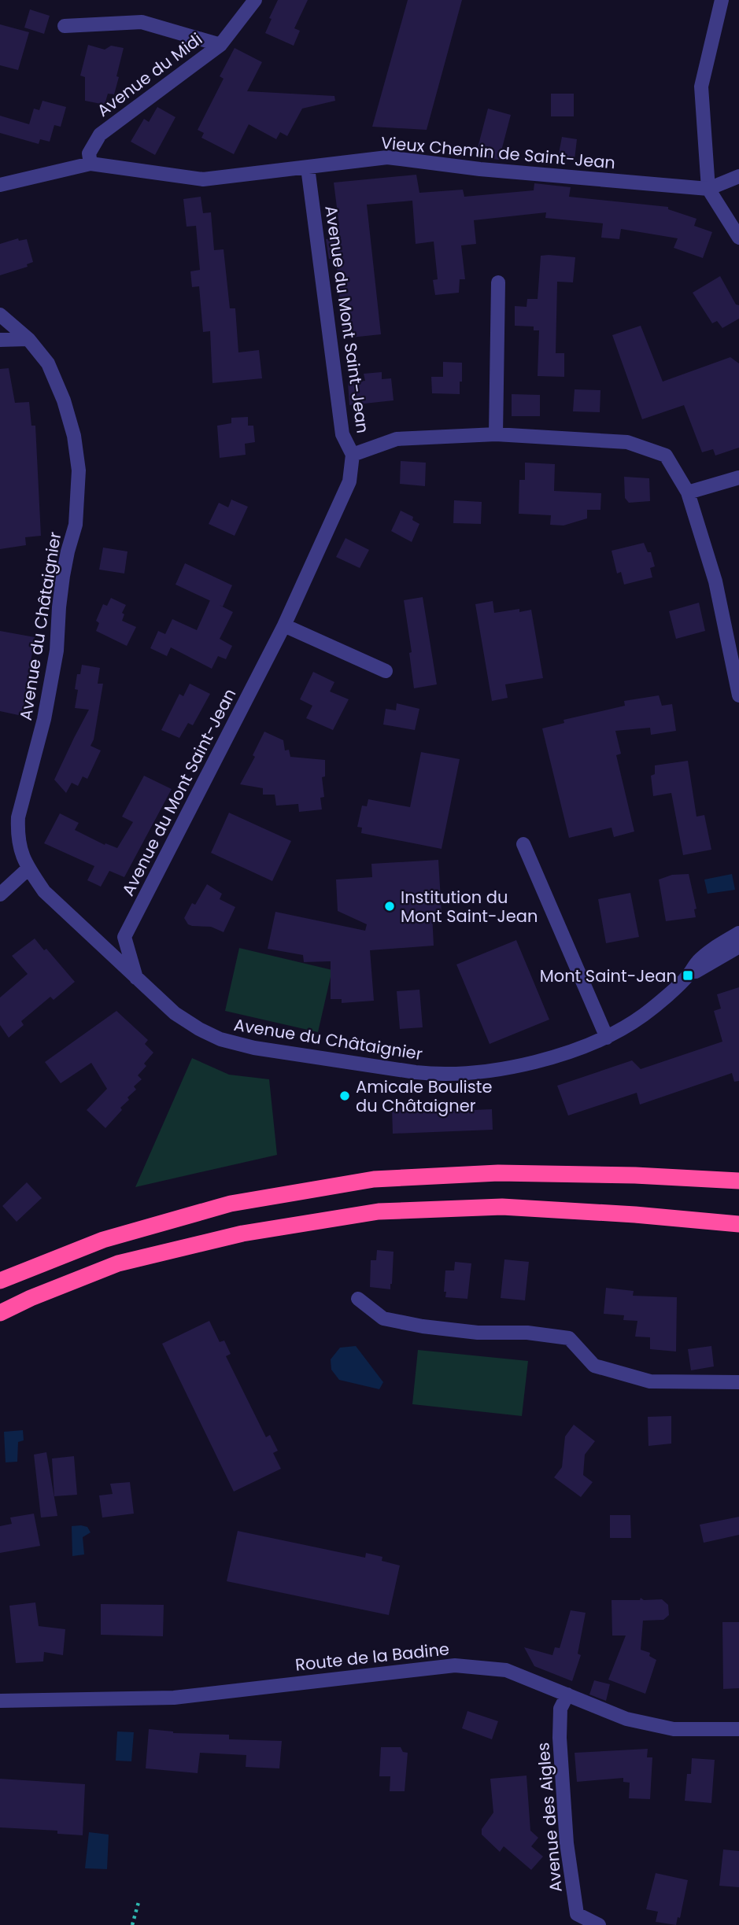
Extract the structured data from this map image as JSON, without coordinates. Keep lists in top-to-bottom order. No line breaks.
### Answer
{"streets":{"street":["Avenue du Midi","Vieux Chemin de Saint-Jean","Avenue du Mont Saint-Jean","Avenue du Châtaignier","Route de la Badine","Avenue des Aigles"]},"crossings":[["Avenue du Midi","Vieux Chemin de Saint-Jean"],["Vieux Chemin de Saint-Jean","Avenue du Mont Saint-Jean"],["Avenue du Mont Saint-Jean","Avenue du Châtaignier"],["Route de la Badine","Avenue des Aigles"]],"places":{"other":["Institution du Mont Saint-Jean","Amicale Bouliste du Châtaigner"],"transit":["Mont Saint-Jean"]}}
